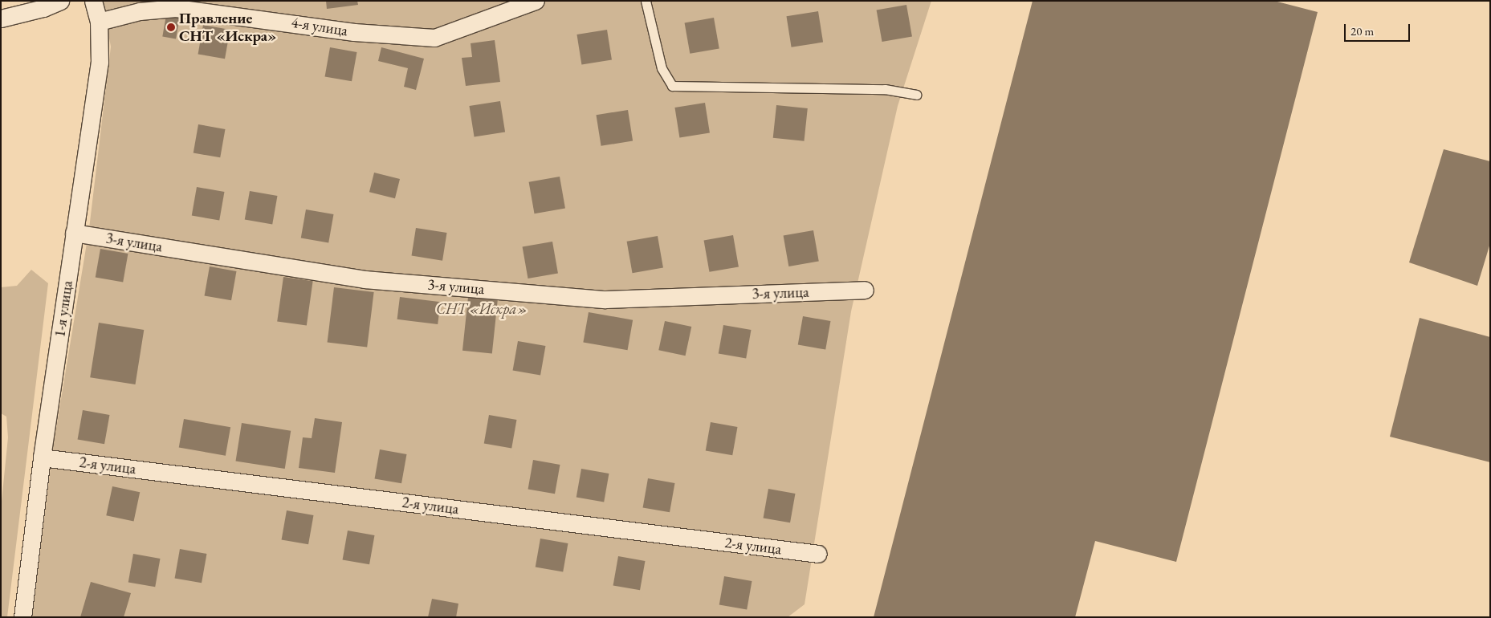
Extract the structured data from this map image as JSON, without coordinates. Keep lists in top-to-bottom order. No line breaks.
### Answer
{"streets":{"street":["4-я улица","3-я улица","1-я улица","2-я улица"]},"crossings":[["4-я улица","1-я улица"],["3-я улица","1-я улица"],["1-я улица","2-я улица"]],"parks":["СНТ «Искра»"],"places":["Правление СНТ «Искра»"],"scale_bar":"20 m"}
